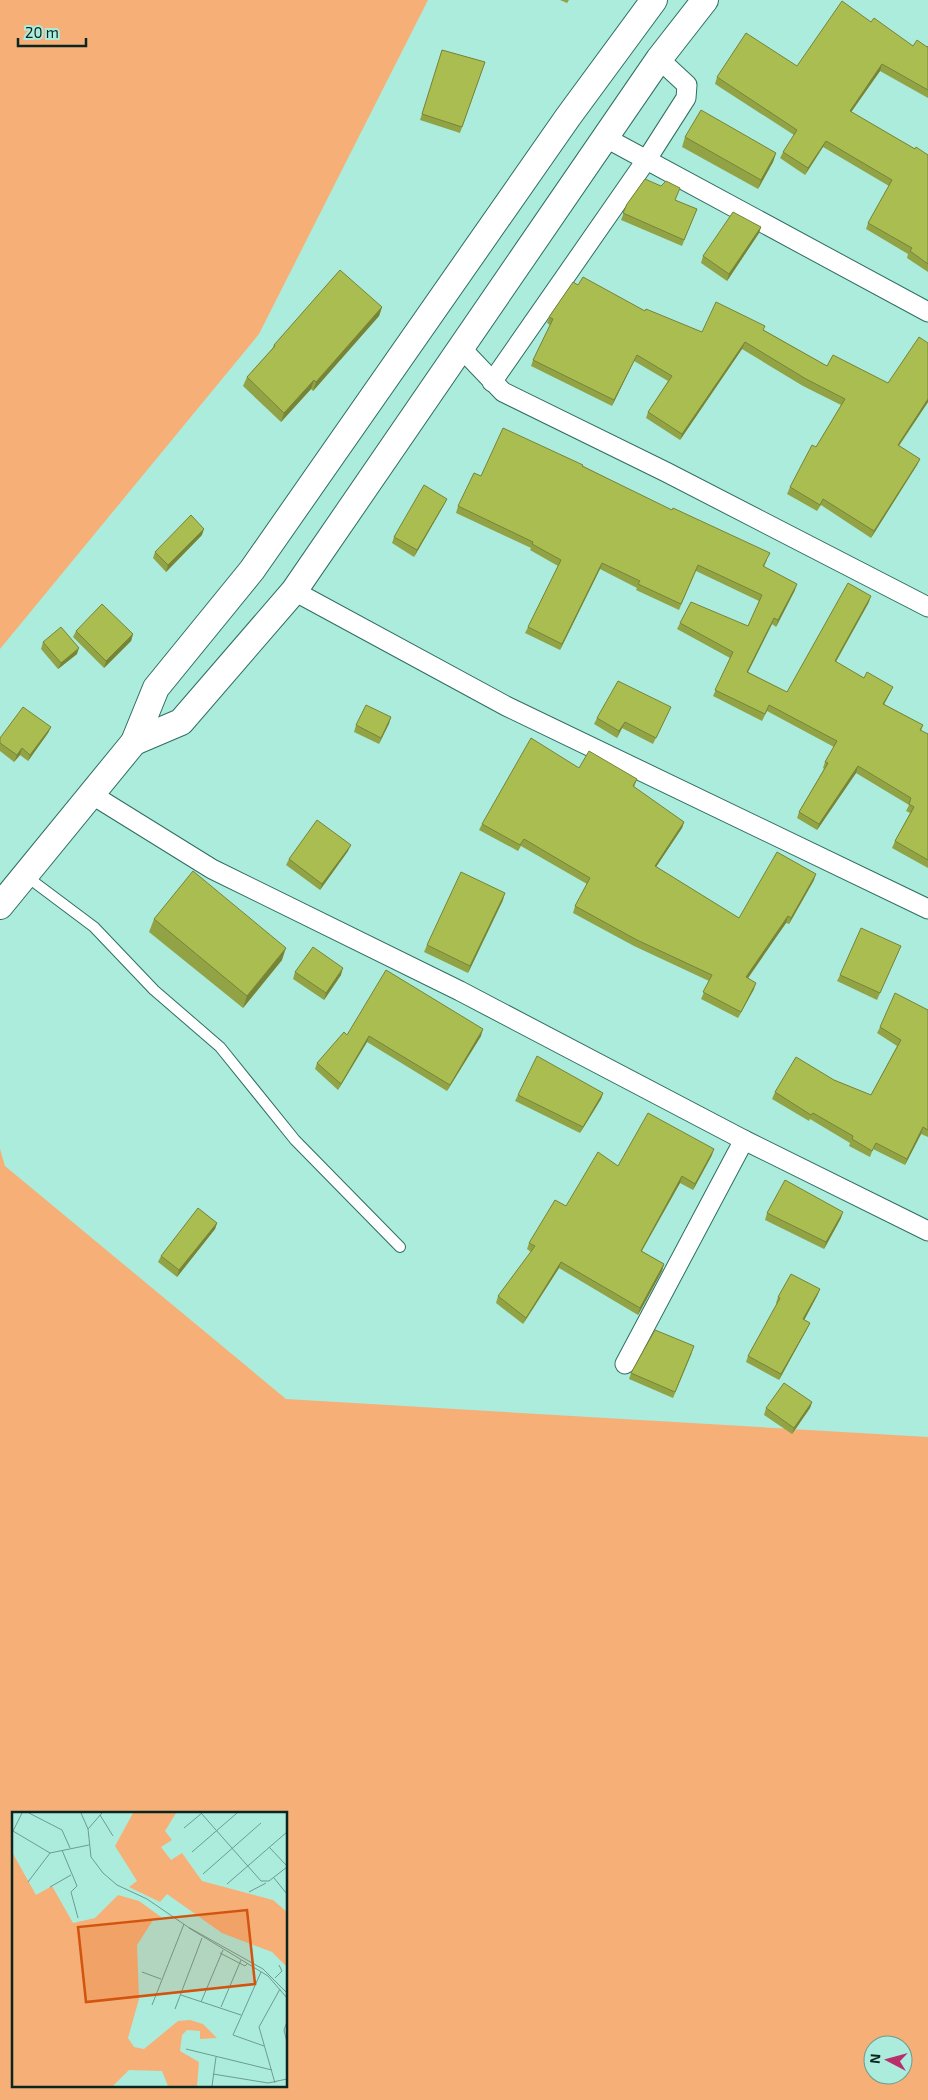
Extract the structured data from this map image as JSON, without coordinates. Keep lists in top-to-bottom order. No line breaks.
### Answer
{"scale_bar":"20 m","north":"left"}
